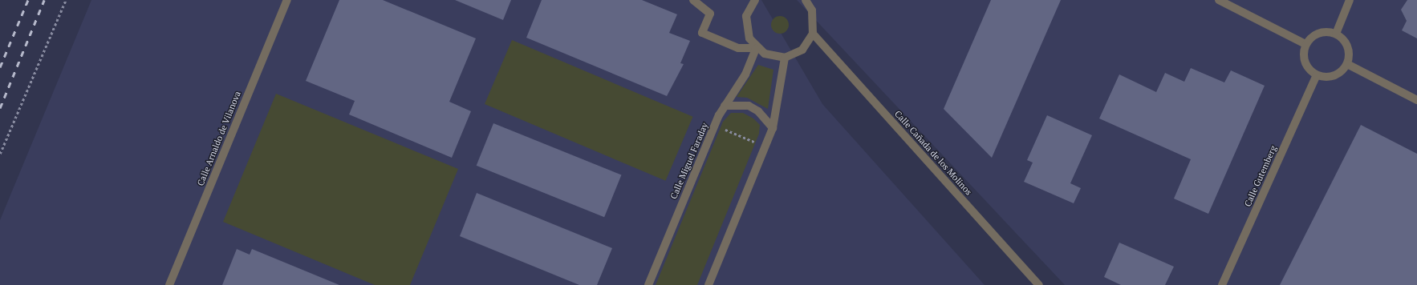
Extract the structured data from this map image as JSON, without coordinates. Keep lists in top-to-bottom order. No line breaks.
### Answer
{"streets":{"street":["Calle Arnaldo de Vilanova","Calle Cañada de los Molinos","Calle Miguel Faraday","Calle Gutemberg"]}}
